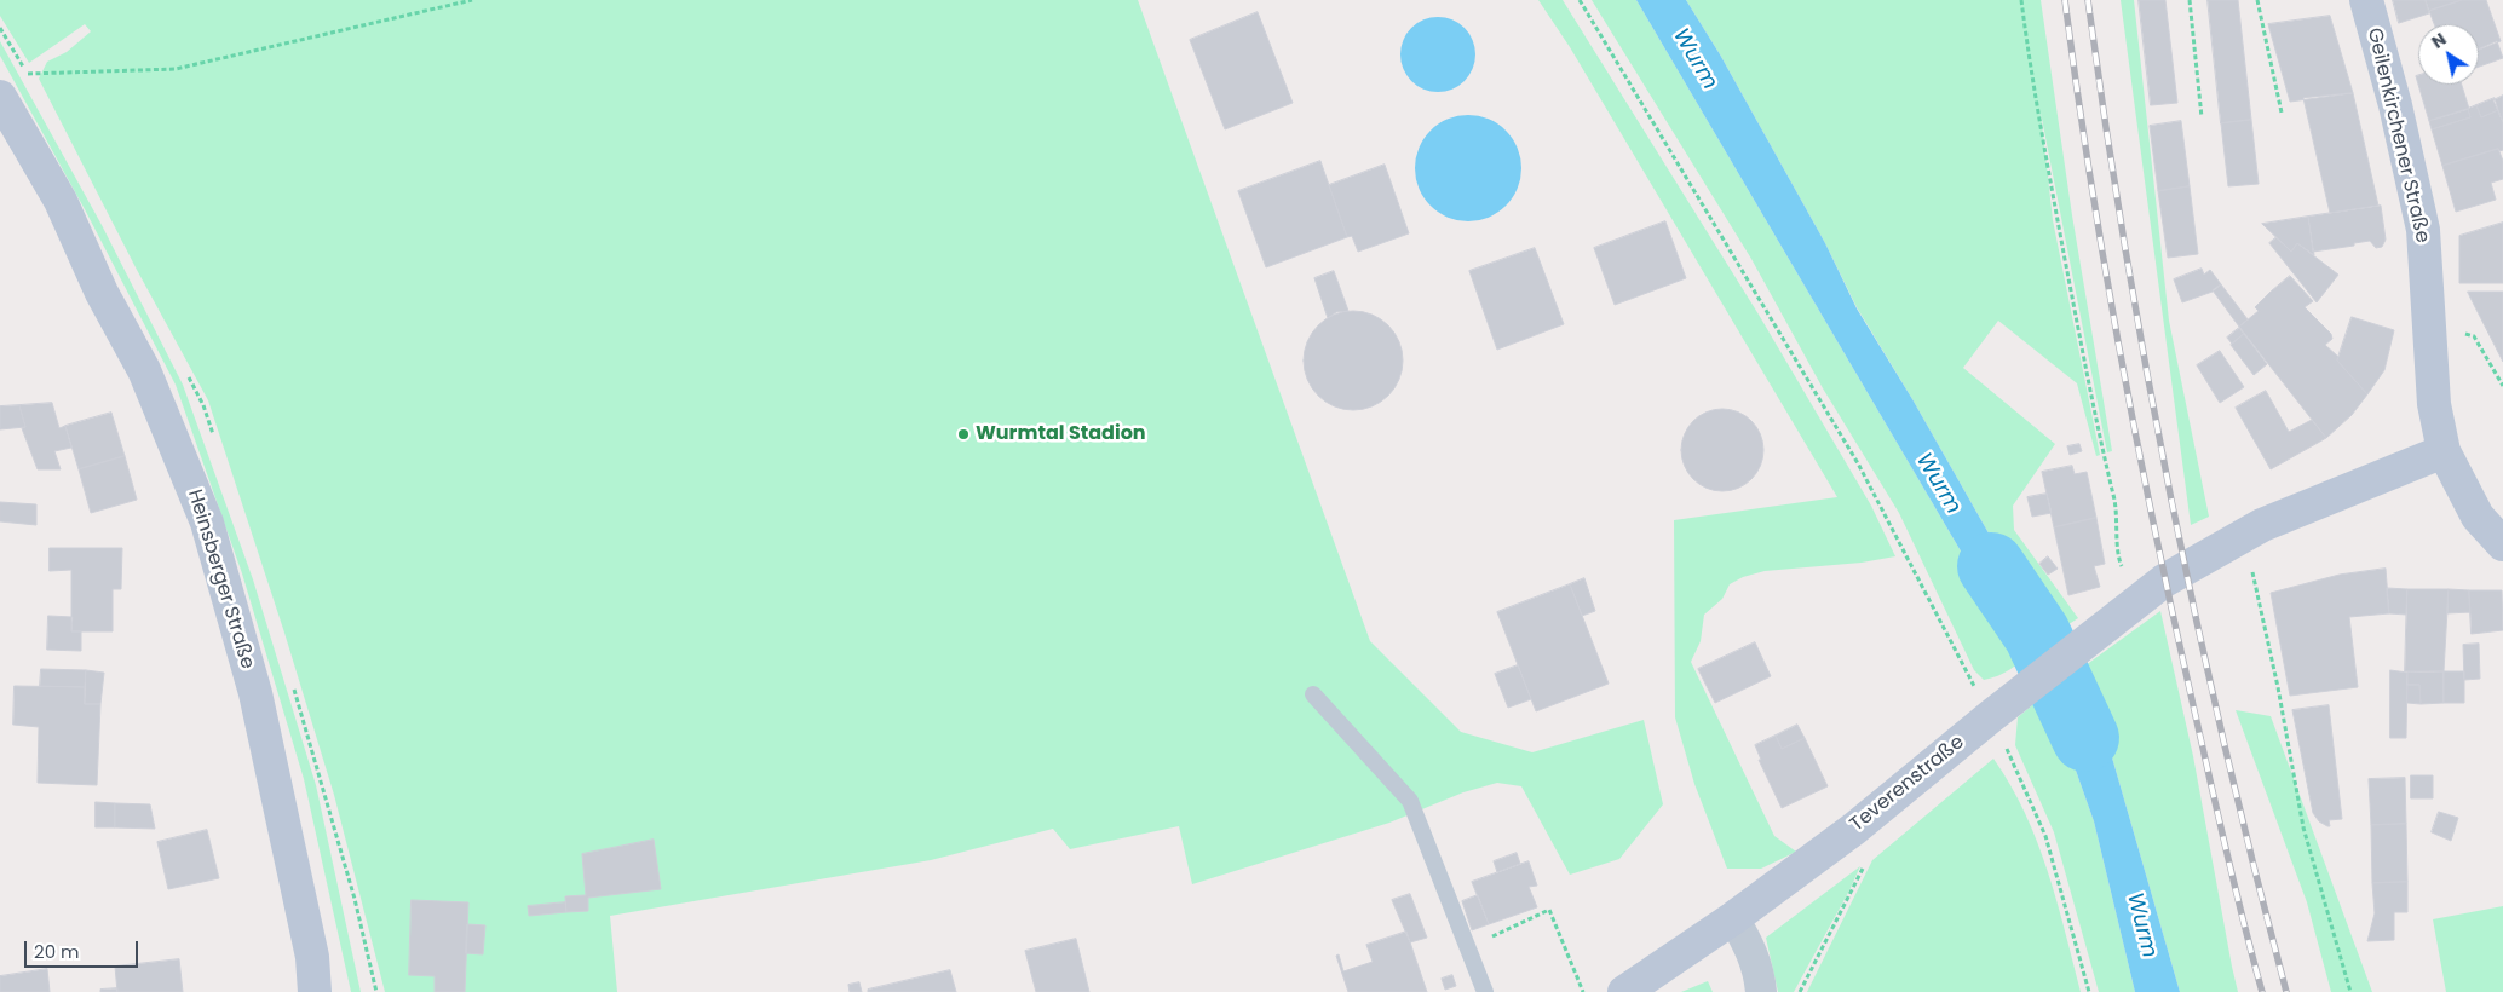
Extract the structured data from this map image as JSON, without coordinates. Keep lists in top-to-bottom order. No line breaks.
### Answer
{"streets":{"street":["Geilenkirchener Straße","Heinsberger Straße","Teverenstraße"]},"water":["Wurm"],"places":["Wurmtal Stadion"],"scale_bar":"20 m","north":"top left"}
